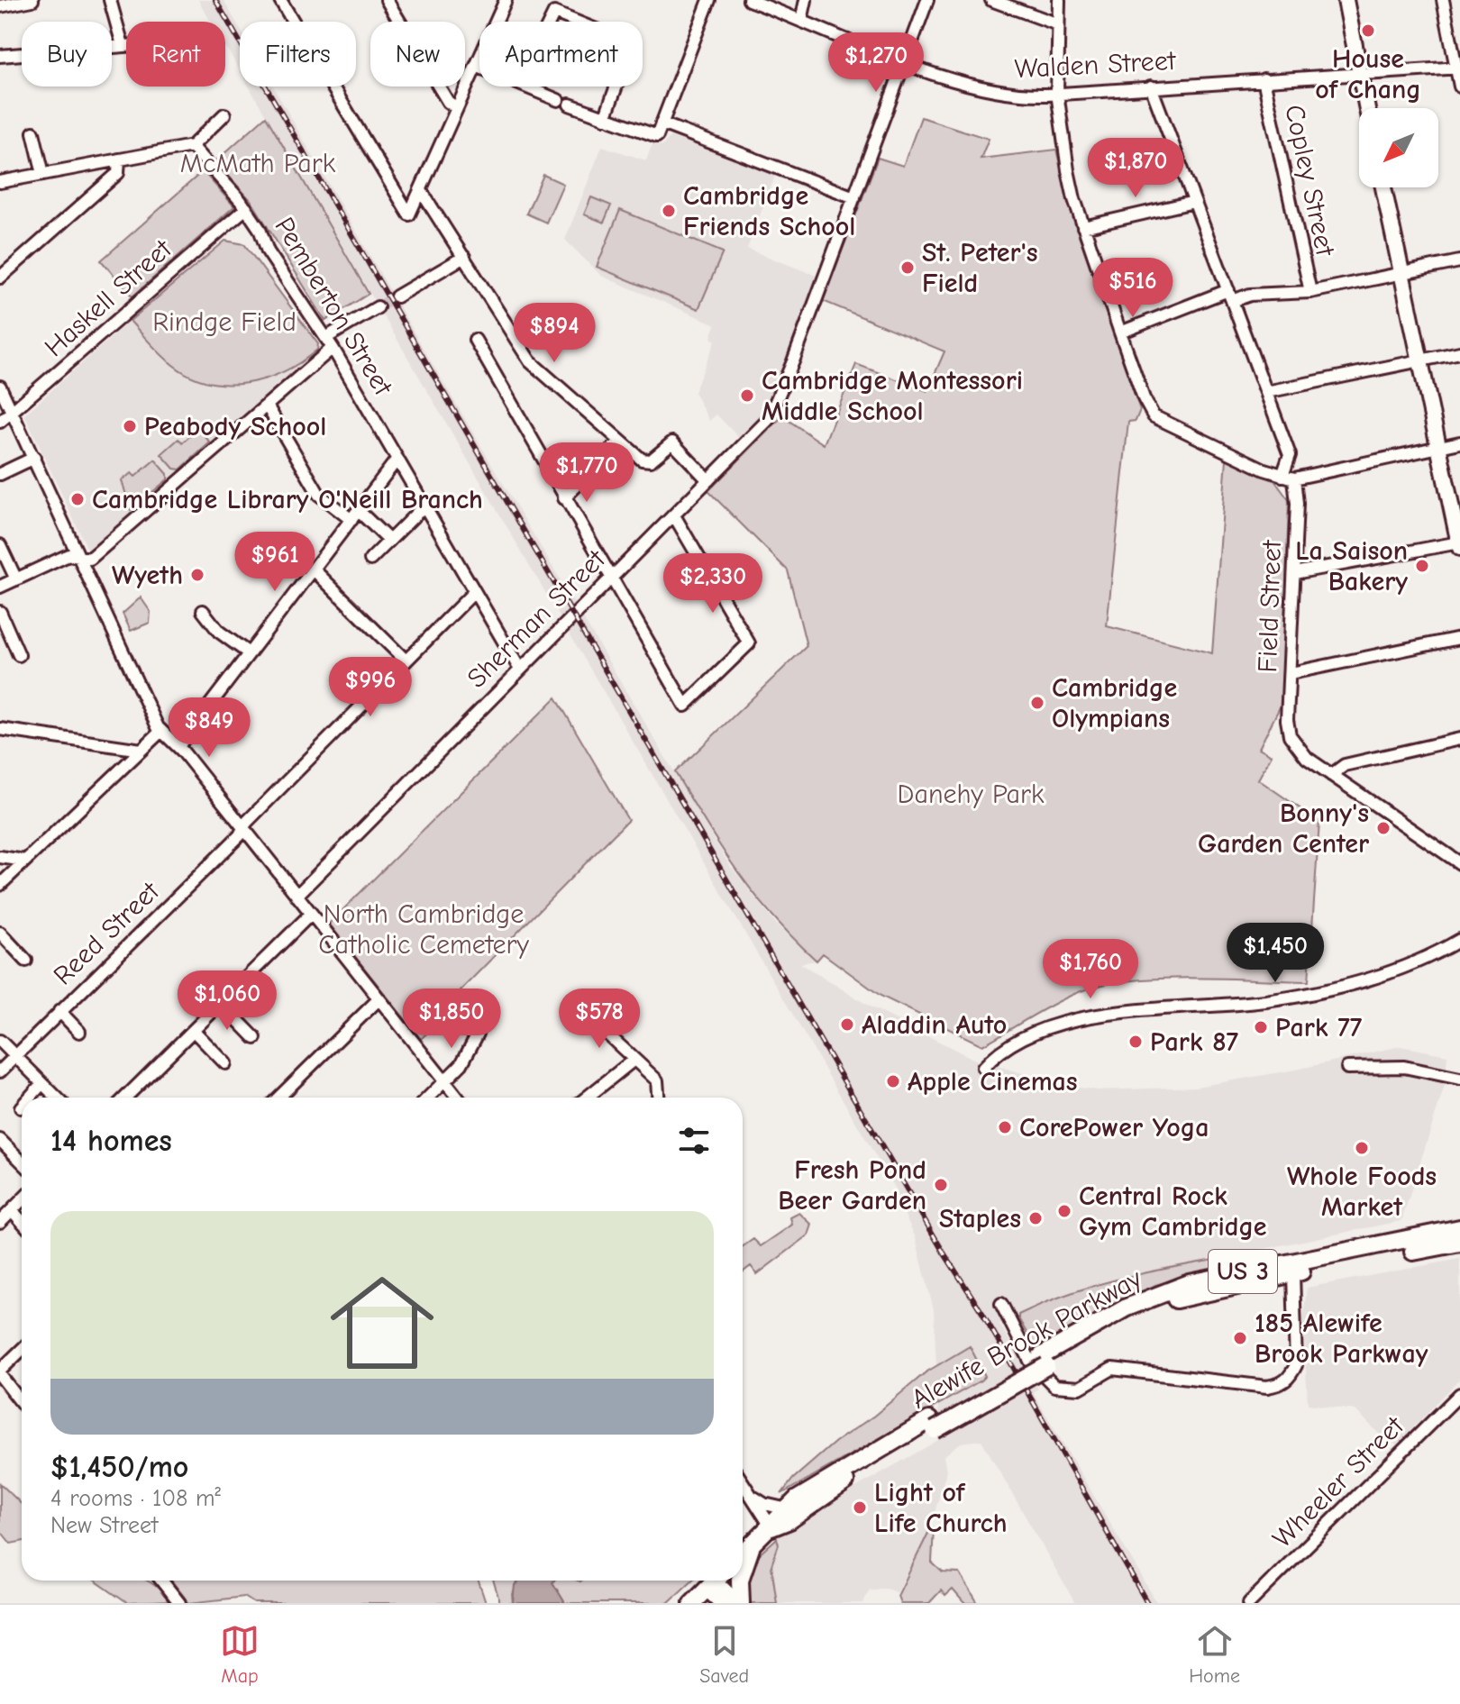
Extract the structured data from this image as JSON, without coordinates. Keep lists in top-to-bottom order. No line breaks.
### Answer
{"streets":{"highway":["US 3","Alewife Brook Parkway"],"street":["Walden Street","Copley Street","Haskell Street","Pemberton Street","Field Street","Sherman Street","Reed Street","Wheeler Street"]},"crossings":[["Walden Street","Copley Street"],["Walden Street","Field Street"],["Walden Street","Sherman Street"],["Haskell Street","Pemberton Street"],["Pemberton Street","Sherman Street"],["Pemberton Street","Reed Street"]],"parks":["McMath Park","Rindge Field","Danehy Park","North Cambridge Catholic Cemetery"],"places":["House of Chang","Cambridge Friends School","St. Peter's Field","Cambridge Montessori Middle School","Peabody School","Cambridge Library O'Neill Branch","La Saison Bakery","Wyeth","Cambridge Olympians","Bonny's Garden Center","Aladdin Auto","Park 77","Park 87","Apple Cinemas","CorePower Yoga","Whole Foods Market","Fresh Pond Beer Garden","Central Rock Gym Cambridge","Staples","185 Alewife Brook Parkway","Light of Life Church"],"north":"bottom left","page":{"chip":["Buy","Rent","Filters","New","Apartment"],"price":["$1,270","$1,870","$516","$894","$1,770","$961","$2,330","$996","$849","$1,450","$1,760","$1,060","$1,850","$578"],"heading":"14 homes","list":[{"name":"$1,450/mo","note":"4 rooms · 108 m² · New Street"}],"tabs":["Map","Saved","Home"]}}
